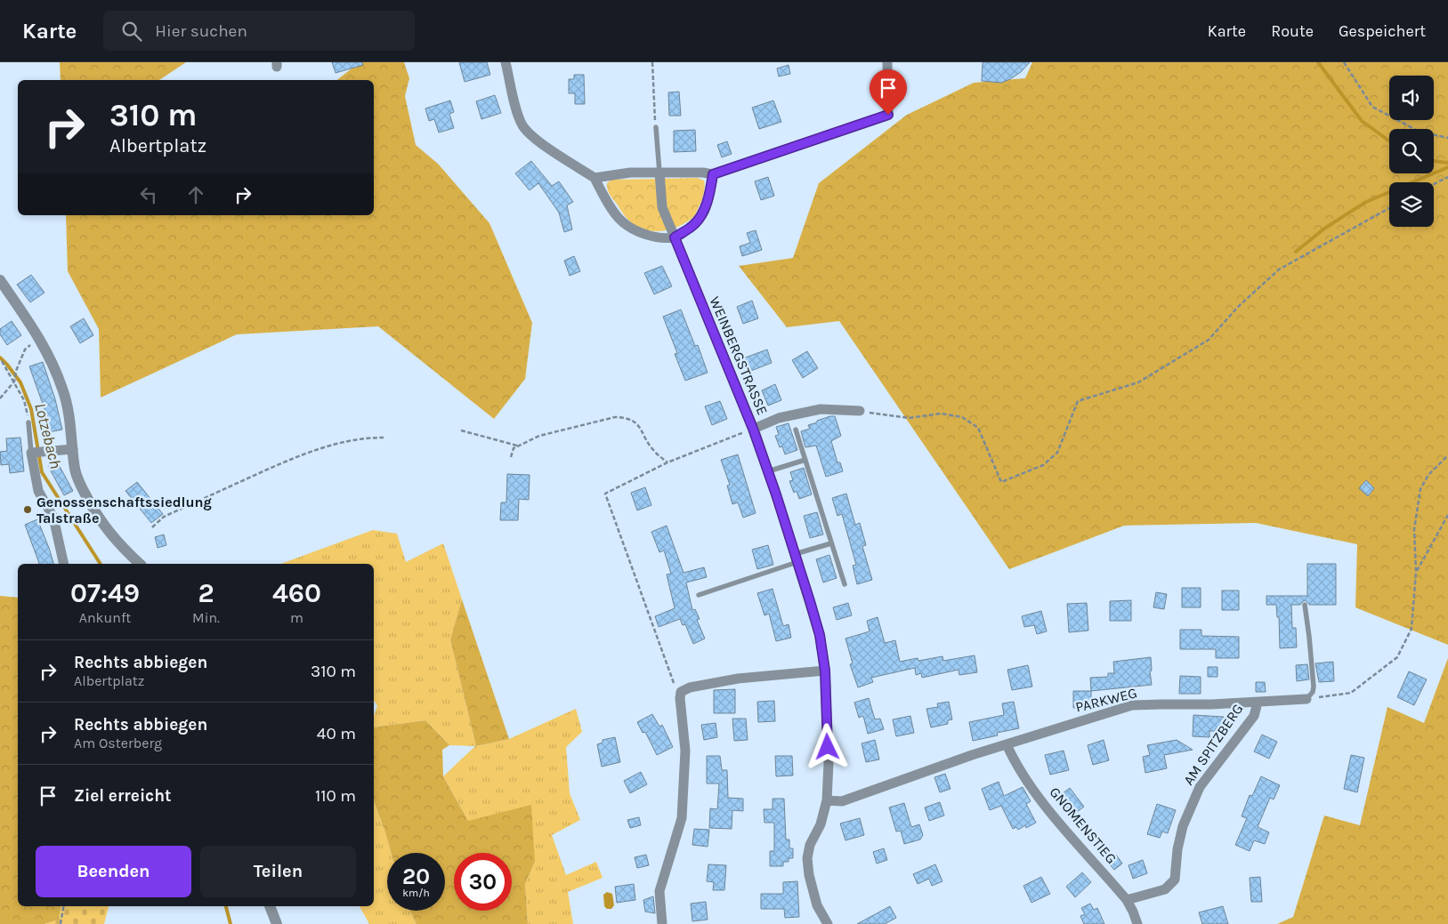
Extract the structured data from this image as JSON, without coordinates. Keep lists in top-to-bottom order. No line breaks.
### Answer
{"streets":{"street":["WEINBERGSTRASSE","PARKWEG","AM SPITZBERG","GNOMENSTIEG"]},"crossings":[["WEINBERGSTRASSE","PARKWEG"],["PARKWEG","AM SPITZBERG"],["PARKWEG","GNOMENSTIEG"],["AM SPITZBERG","GNOMENSTIEG"]],"water":["Lotzebach"],"places":["Genossenschaftssiedlung Talstraße"],"page":{"header":"Karte","search":"Hier suchen","nav":["Karte","Route","Gespeichert"],"turn":["310 m","Albertplatz"],"eta":["07:49","Ankunft","2","Min.","460","m"],"list":[{"name":"Rechts abbiegen","note":"Albertplatz","value":"310 m"},{"name":"Rechts abbiegen","note":"Am Osterberg","value":"40 m"},{"name":"Ziel erreicht","value":"110 m"}],"buttons":["Beenden","Teilen"],"speed":"20 km/h","limit":"30"}}
